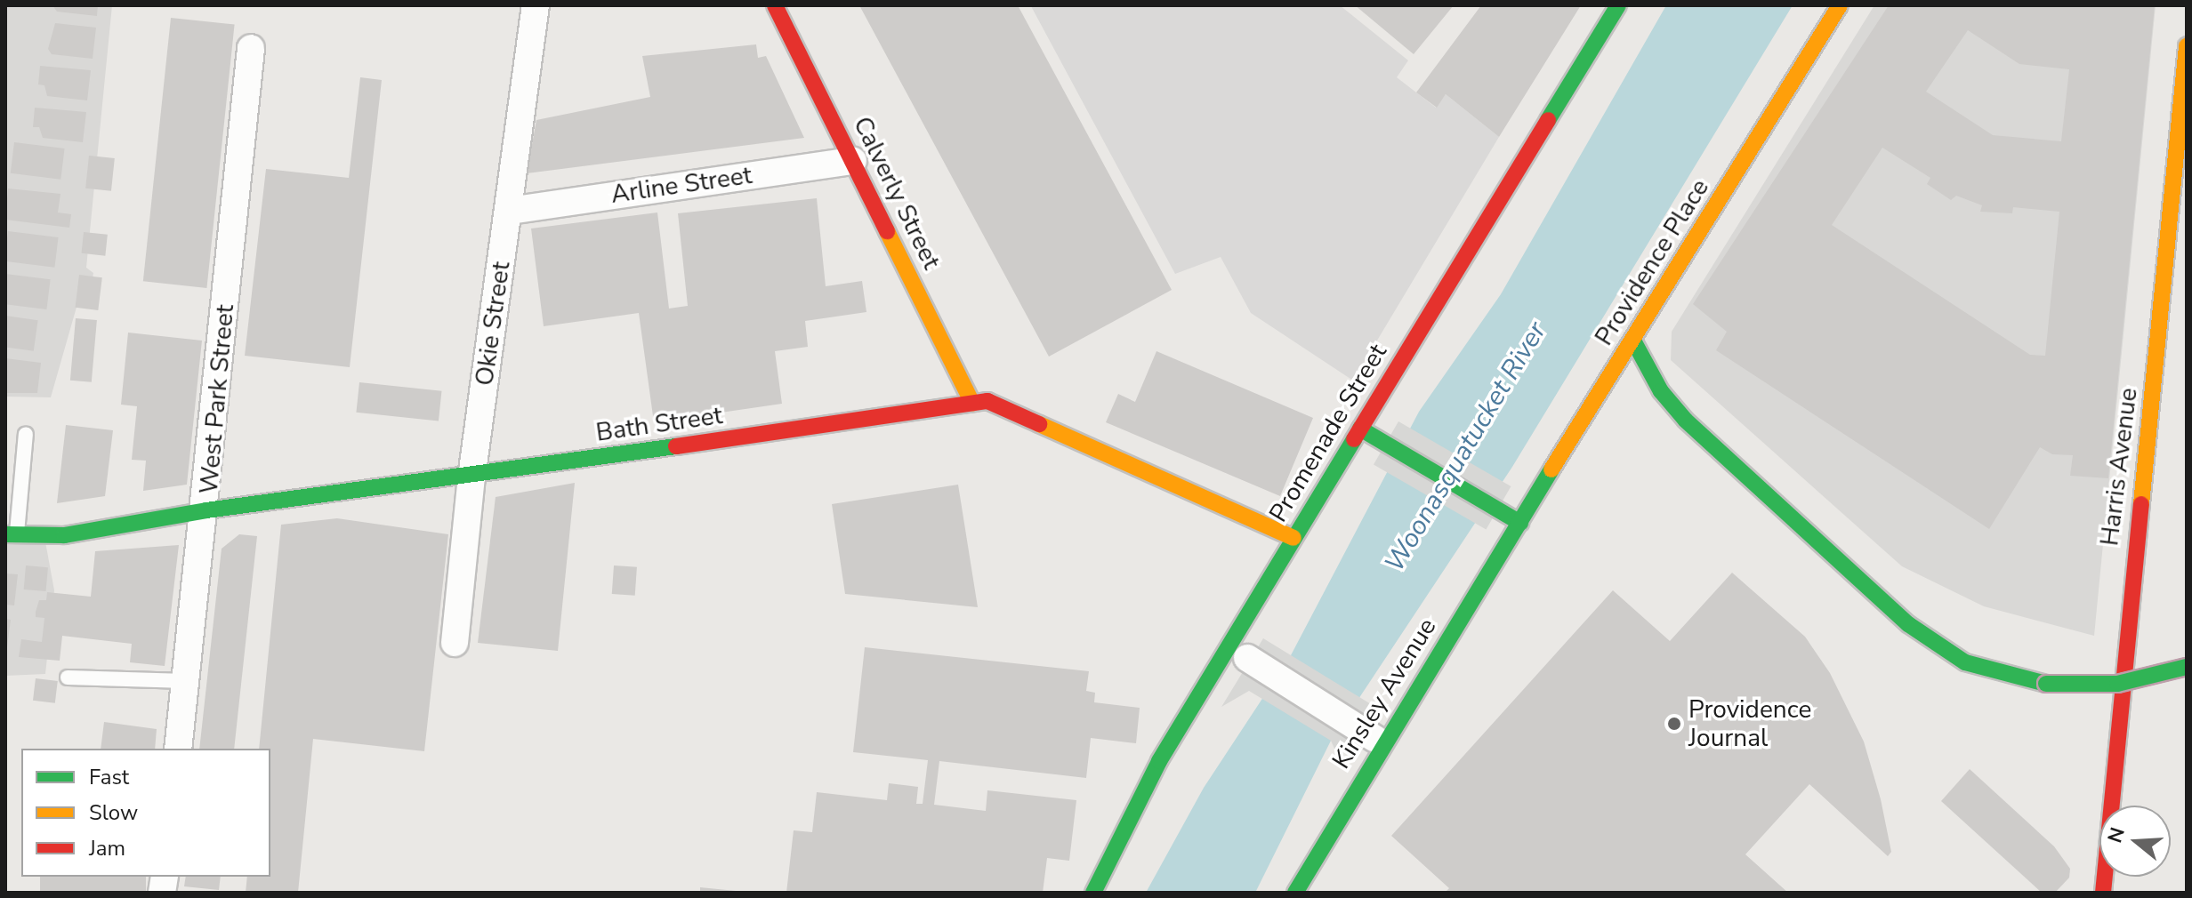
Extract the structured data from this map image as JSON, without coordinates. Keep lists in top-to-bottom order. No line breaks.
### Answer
{"streets":{"main road":["Calverly Street","Providence Place","Bath Street","Promenade Street","Harris Avenue","Kinsley Avenue"],"street":["Arline Street","Okie Street","West Park Street"]},"crossings":[["Arline Street","Calverly Street"],["Arline Street","Okie Street"],["Calverly Street","Bath Street"],["Providence Place","Kinsley Avenue"],["Okie Street","Bath Street"],["West Park Street","Bath Street"],["Bath Street","Promenade Street"]],"water":["Woonasquatucket River"],"places":["Providence Journal"],"legend":["Fast","Slow","Jam"],"north":"left"}
